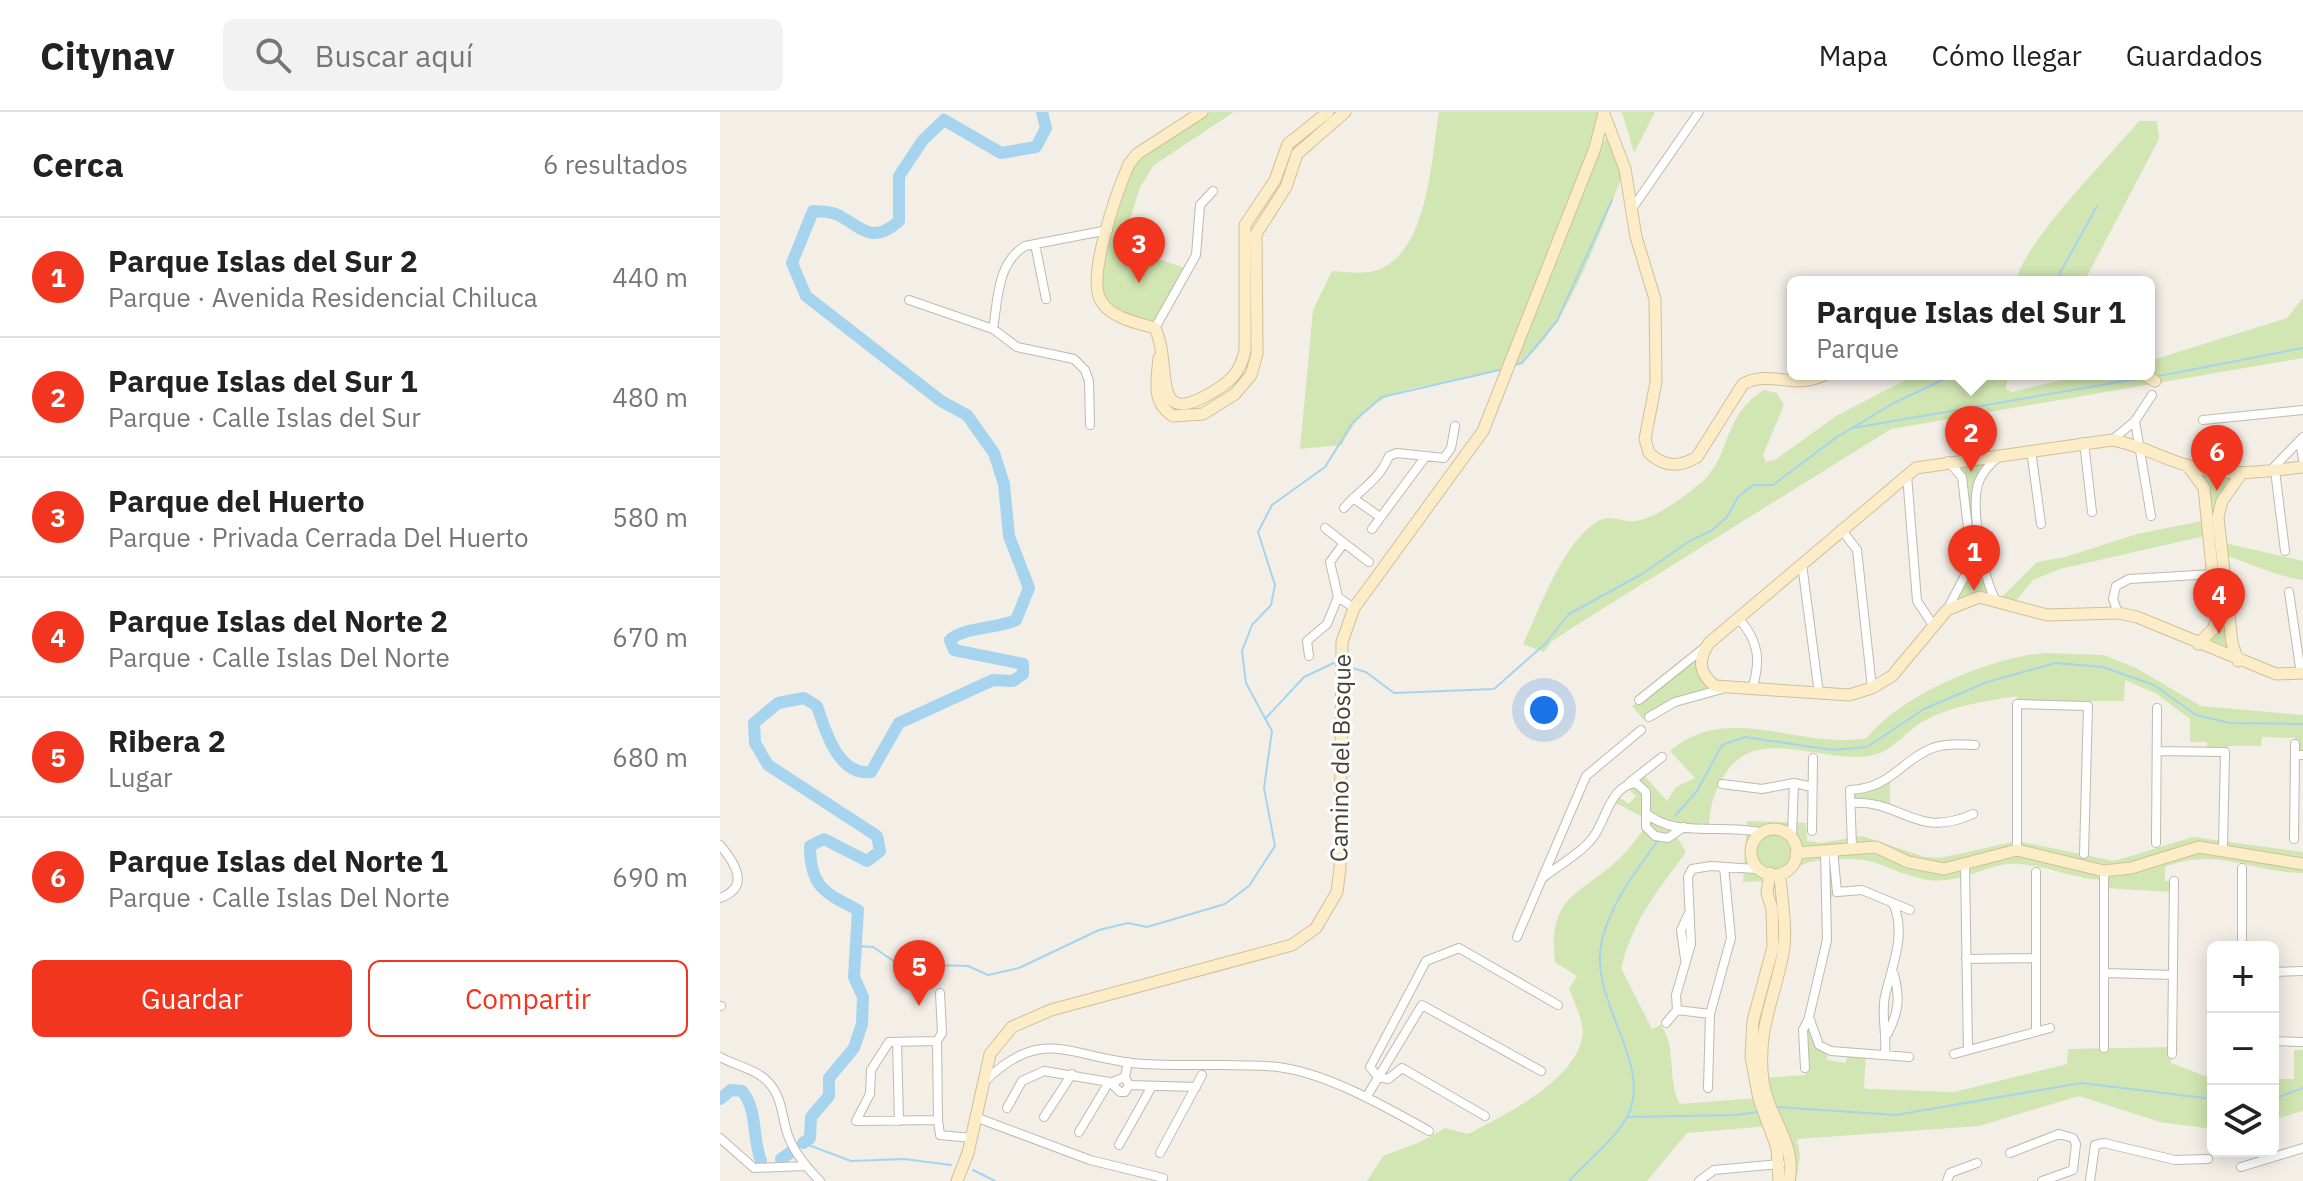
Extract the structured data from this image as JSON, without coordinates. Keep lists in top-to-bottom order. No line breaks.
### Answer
{"streets":{"street":["Camino del Bosque"]},"page":{"header":"Citynav","search":"Buscar aquí","nav":["Mapa","Cómo llegar","Guardados"],"heading":["Cerca","6 resultados"],"list":[{"mark":"1","name":"Parque Islas del Sur 2","note":"Parque · Avenida Residencial Chiluca","value":"440 m"},{"mark":"2","name":"Parque Islas del Sur 1","note":"Parque · Calle Islas del Sur","value":"480 m"},{"mark":"3","name":"Parque del Huerto","note":"Parque · Privada Cerrada Del Huerto","value":"580 m"},{"mark":"4","name":"Parque Islas del Norte 2","note":"Parque · Calle Islas Del Norte","value":"670 m"},{"mark":"5","name":"Ribera 2","note":"Lugar","value":"680 m"},{"mark":"6","name":"Parque Islas del Norte 1","note":"Parque · Calle Islas Del Norte","value":"690 m"}],"pins":["3","2","6","1","4","5"],"popup":["Parque Islas del Sur 1","Parque"],"buttons":["Guardar","Compartir"],"map_buttons":["+","−"]}}
